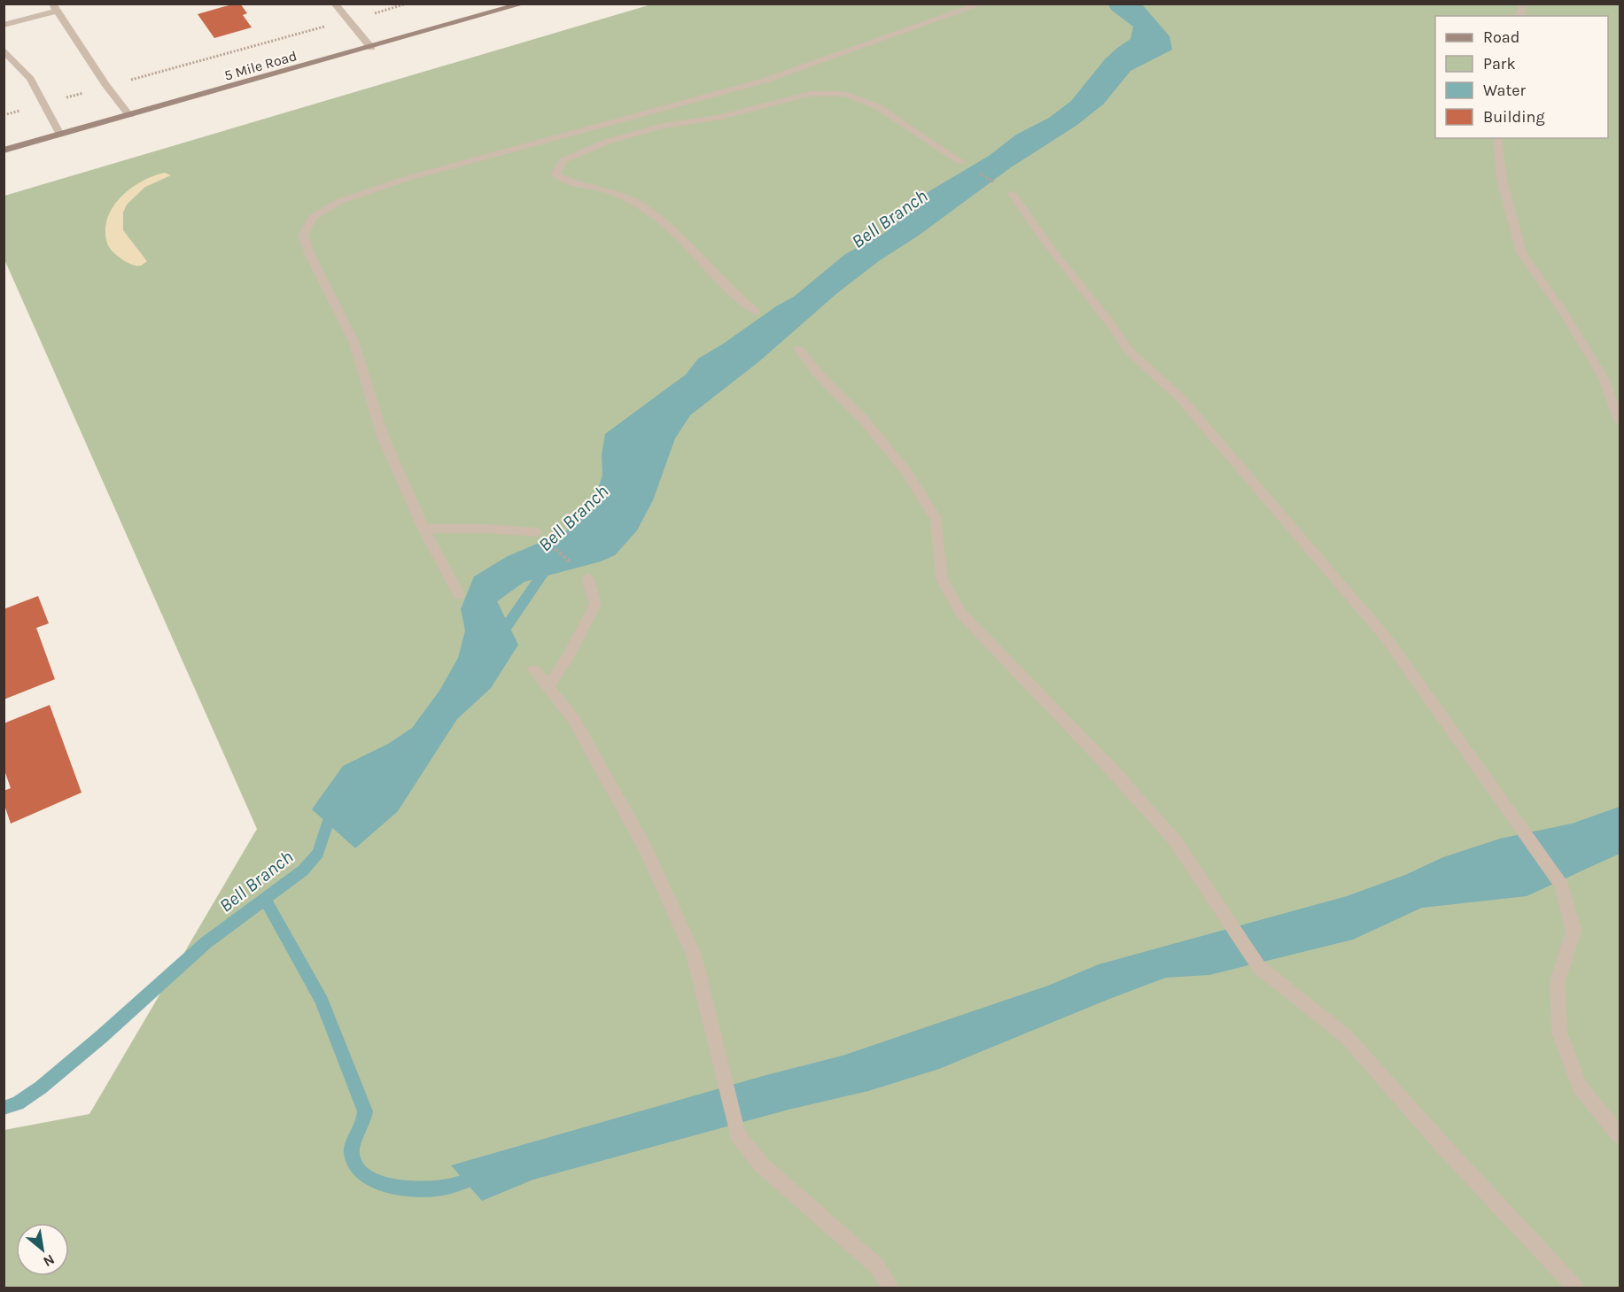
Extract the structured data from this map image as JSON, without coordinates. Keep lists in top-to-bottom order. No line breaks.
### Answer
{"streets":{"main road":["5 Mile Road"]},"water":["Bell Branch"],"legend":["Road","Park","Water","Building"],"north":"bottom right"}
